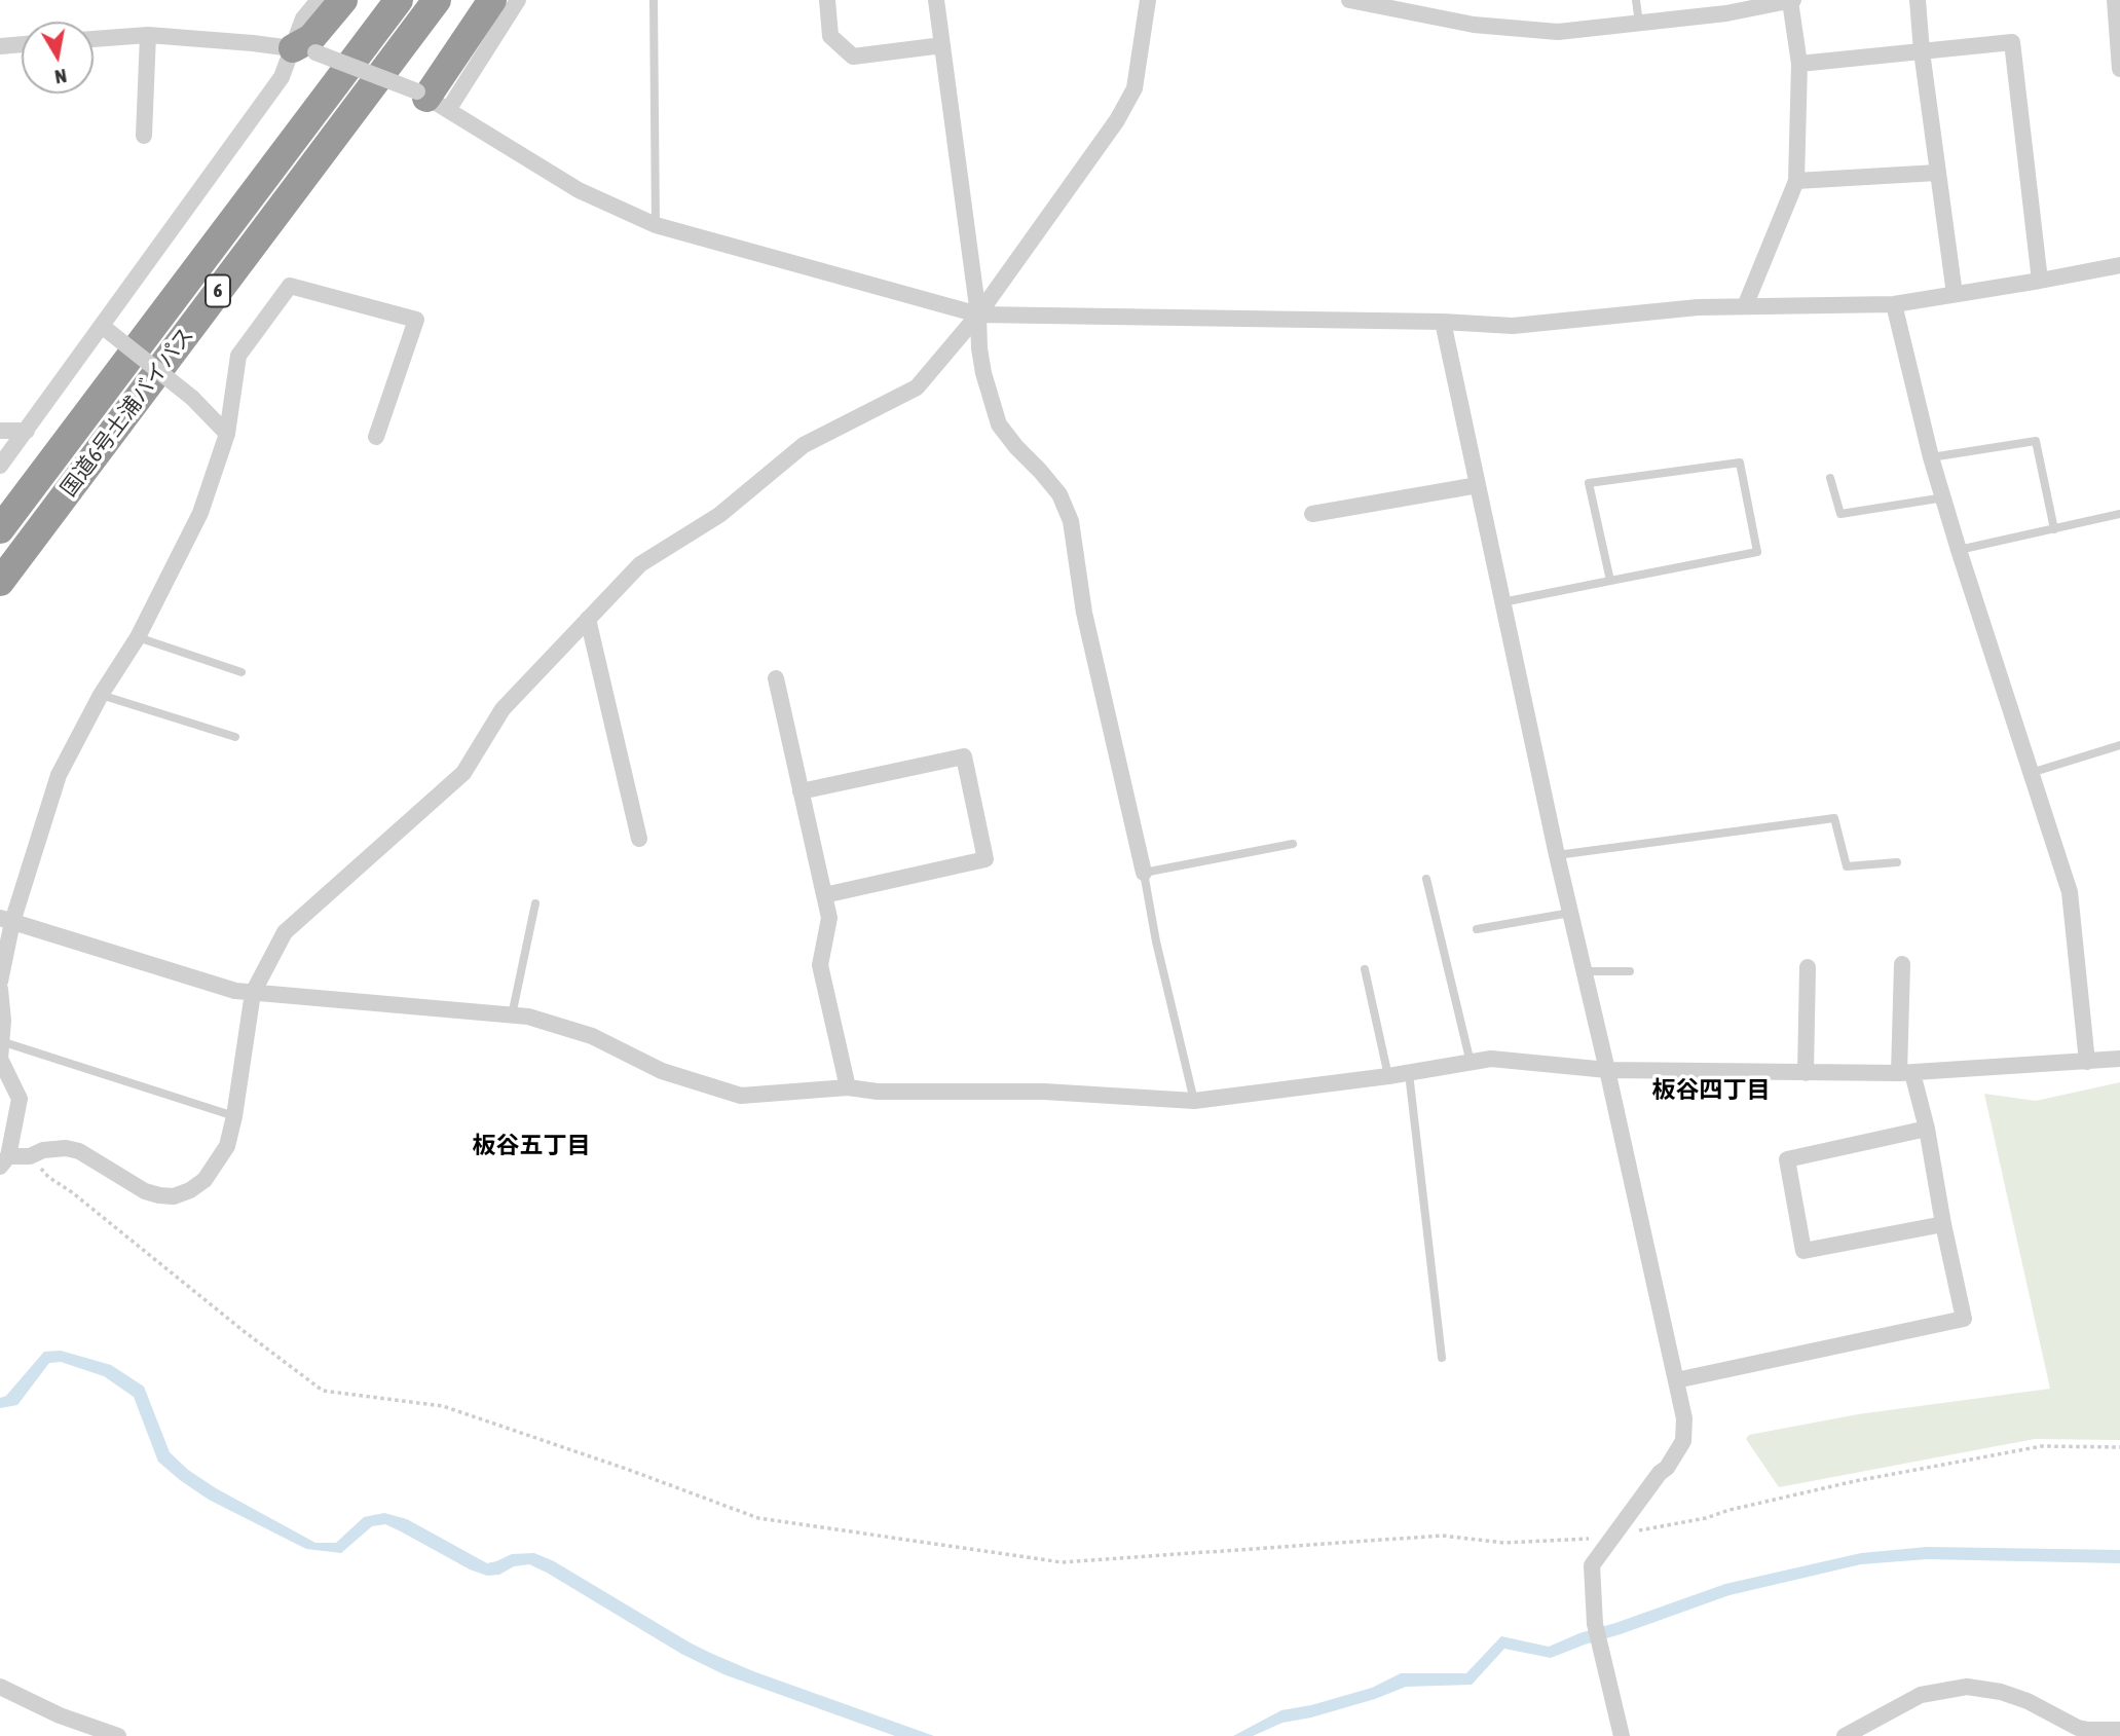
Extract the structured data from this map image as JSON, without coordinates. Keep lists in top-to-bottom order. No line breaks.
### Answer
{"streets":{"highway":["6","国道6号土浦バイパス"]},"districts":["板谷四丁目","板谷五丁目"],"north":"bottom"}
